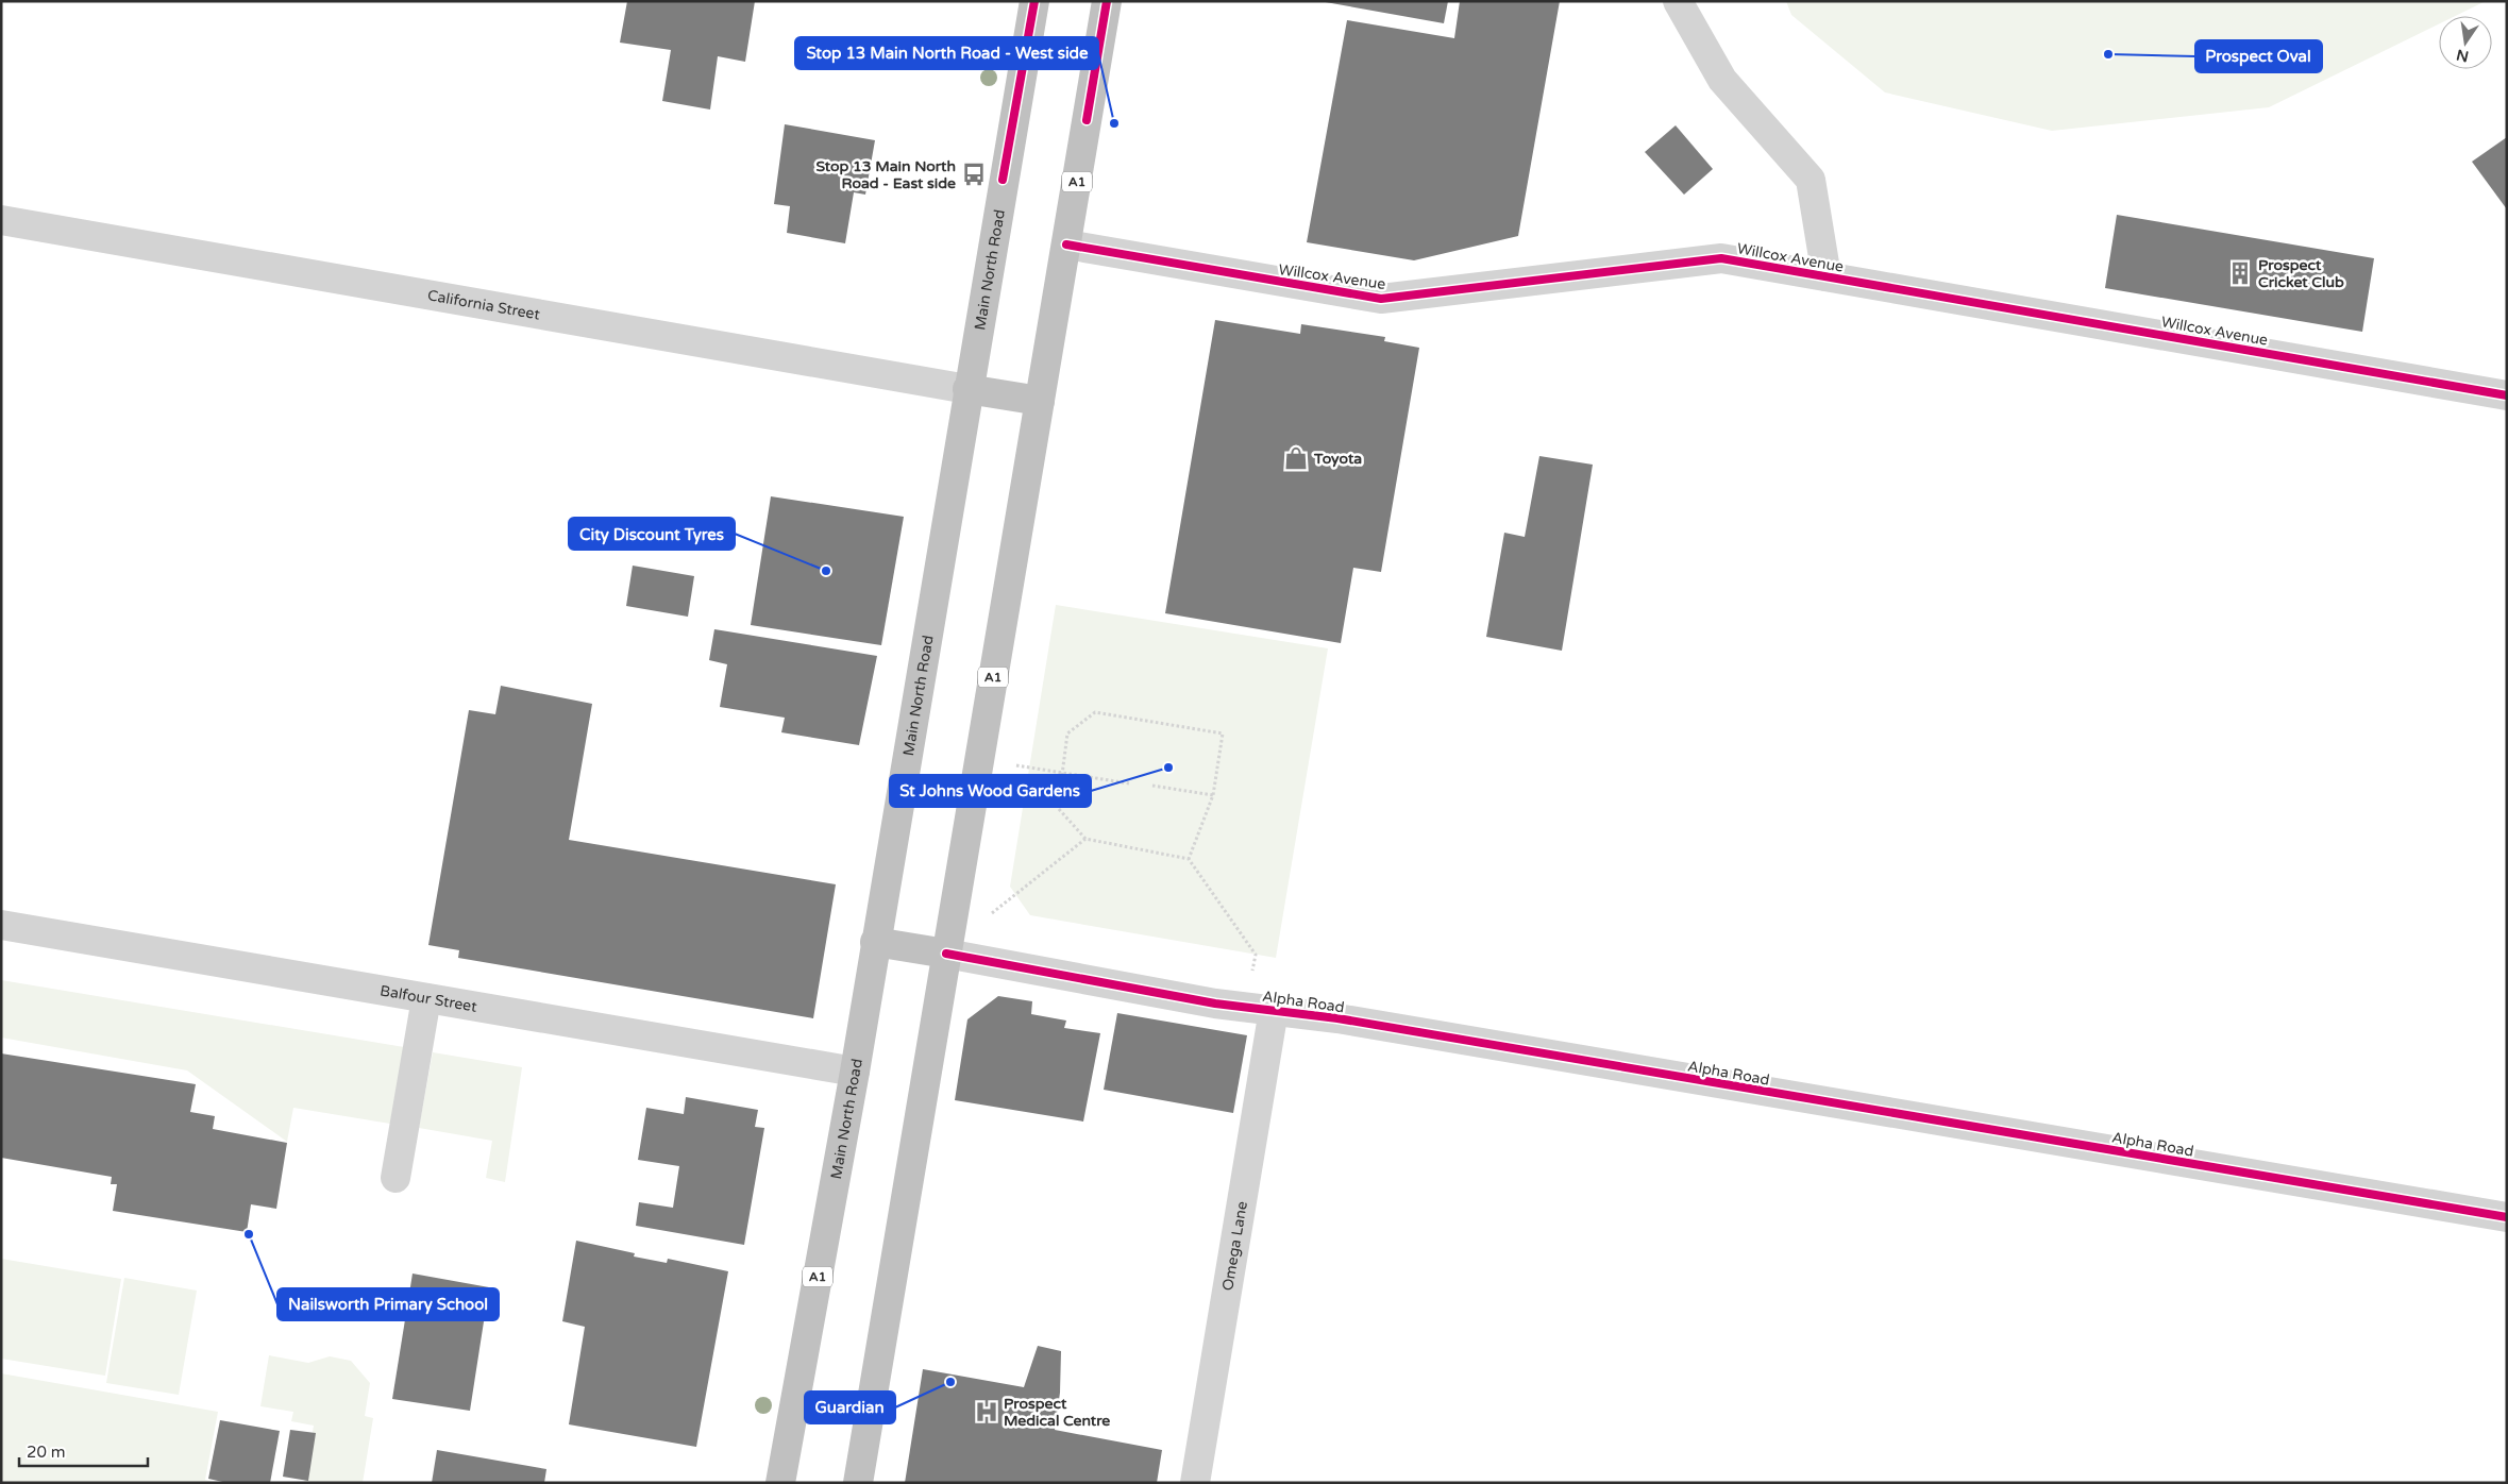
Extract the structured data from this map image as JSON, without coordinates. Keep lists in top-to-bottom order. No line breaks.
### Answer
{"streets":{"highway":["A1","Main North Road"],"street":["Willcox Avenue","California Street","Balfour Street","Alpha Road","Omega Lane"]},"crossings":[["A1","Willcox Avenue"],["A1","Alpha Road"],["Main North Road","California Street"],["Main North Road","Balfour Street"],["Alpha Road","Omega Lane"]],"places":{"other":["Prospect Oval","Stop 13 Main North Road - West side","City Discount Tyres","St Johns Wood Gardens","Nailsworth Primary School","Guardian"],"bus stop":["Stop 13 Main North Road - East side"],"building":["Prospect Cricket Club"],"shop":["Toyota"],"hospital":["Prospect Medical Centre"]},"scale_bar":"20 m","north":"bottom"}
